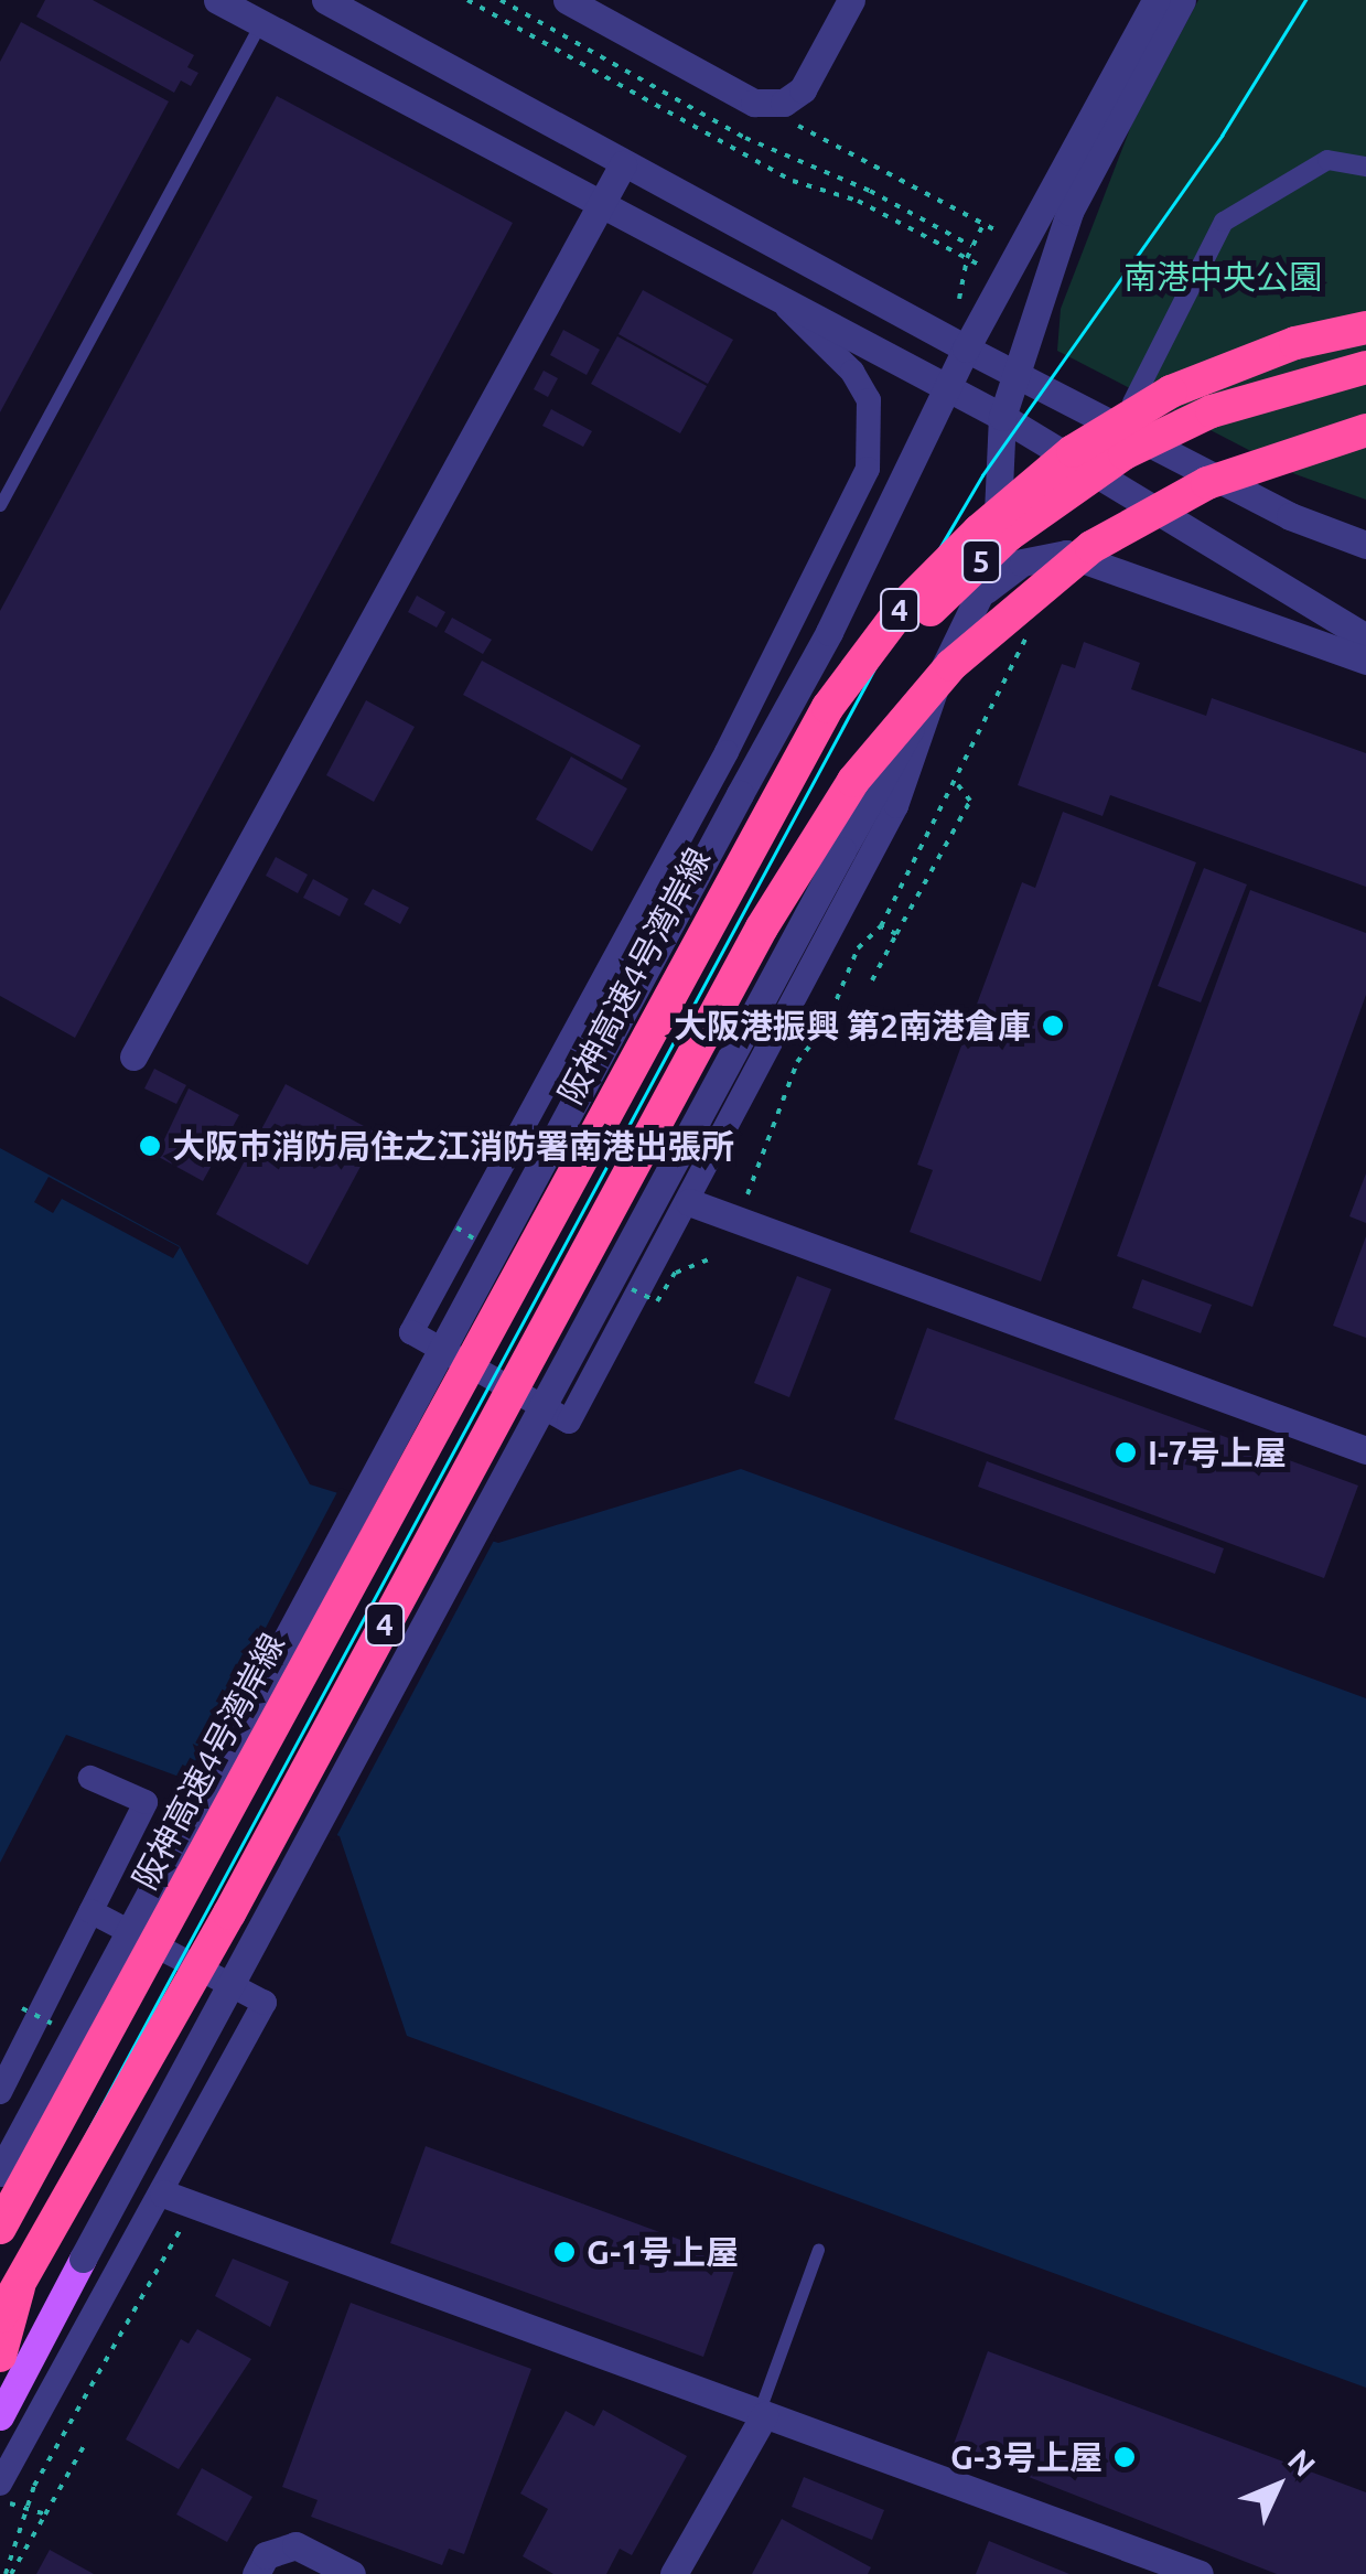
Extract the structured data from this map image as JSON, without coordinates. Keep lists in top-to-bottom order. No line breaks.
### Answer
{"streets":{"highway":["5","4","阪神高速4号湾岸線"]},"crossings":[["5","4"],["5","阪神高速4号湾岸線"]],"parks":["南港中央公園"],"places":["大阪港振興 第2南港倉庫","大阪市消防局住之江消防署南港出張所","I-7号上屋","G-1号上屋","G-3号上屋"],"north":"top right"}
